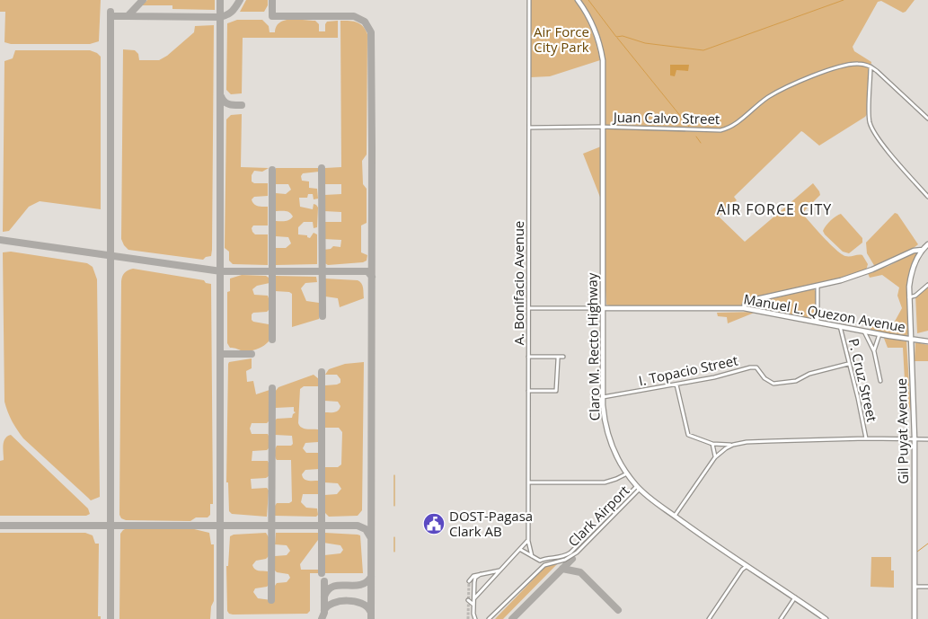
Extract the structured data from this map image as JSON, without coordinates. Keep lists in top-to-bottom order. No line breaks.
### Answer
{"streets":{"main road":["Manuel L. Quezon Avenue","Claro M. Recto Highway","Gil Puyat Avenue"],"street":["Juan Calvo Street","A. Bonifacio Avenue","I. Topacio Street","P. Cruz Street","Clark Airport"]},"crossings":[["Juan Calvo Street","A. Bonifacio Avenue"],["Juan Calvo Street","Claro M. Recto Highway"],["A. Bonifacio Avenue","Manuel L. Quezon Avenue"],["Manuel L. Quezon Avenue","Claro M. Recto Highway"],["Manuel L. Quezon Avenue","P. Cruz Street"],["Manuel L. Quezon Avenue","Gil Puyat Avenue"],["Claro M. Recto Highway","I. Topacio Street"],["Claro M. Recto Highway","Clark Airport"],["I. Topacio Street","P. Cruz Street"]],"districts":["AIR FORCE CITY"],"parks":["Air Force City Park"],"places":{"public building":["DOST-Pagasa Clark AB"]}}
